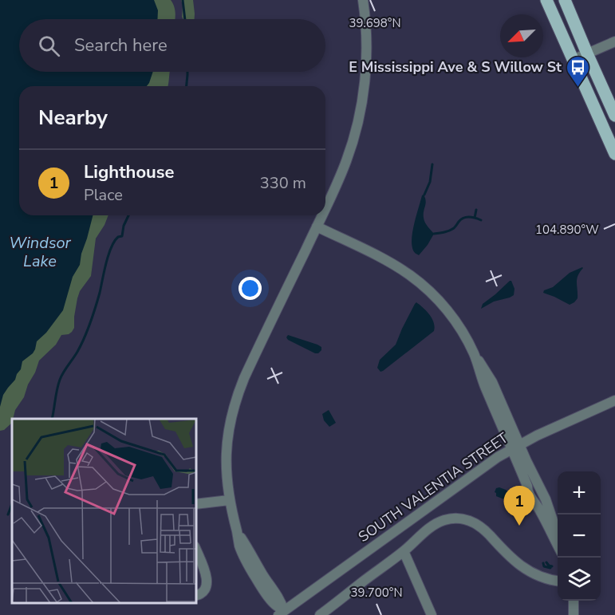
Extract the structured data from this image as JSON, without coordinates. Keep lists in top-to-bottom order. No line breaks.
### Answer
{"streets":{"street":["SOUTH VALENTIA STREET"]},"water":["Windsor Lake"],"places":{"bus stop":["E Mississippi Ave & S Willow St"]},"north":"bottom left","page":{"search":"Search here","heading":"Nearby","list":[{"mark":"1","name":"Lighthouse","note":"Place","value":"330 m"}],"map_buttons":["+","−"],"pins":"1"},"coordinates":["39.698°N","104.890°W","39.700°N"]}
